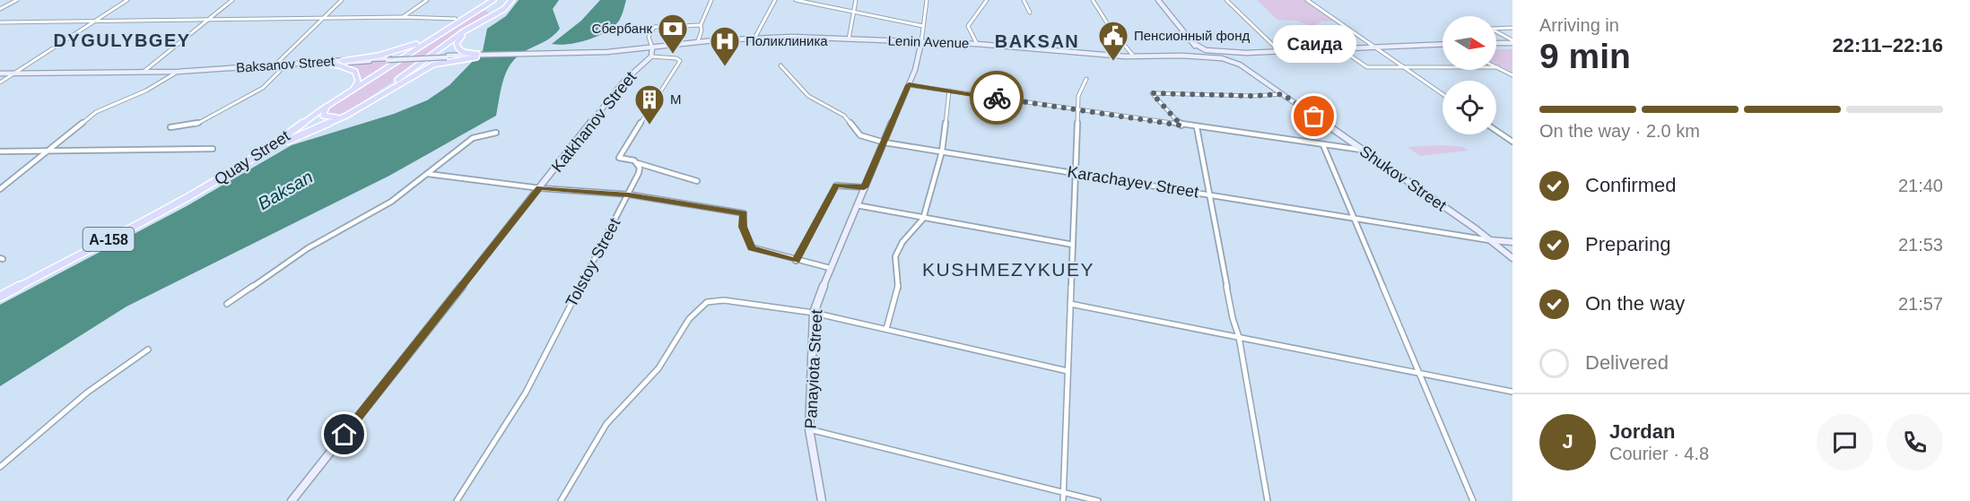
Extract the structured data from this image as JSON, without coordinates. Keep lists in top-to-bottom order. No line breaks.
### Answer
{"streets":{"main road":["Lenin Avenue","Baksanov Street","Katkhanov Street","Quay Street","Shukov Street","Karachayev Street","А-158","Panayiota Street"],"street":["Tolstoy Street"]},"crossings":[["Lenin Avenue","Katkhanov Street"],["Lenin Avenue","Panayiota Street"],["Quay Street","А-158"],["Shukov Street","Karachayev Street"],["Karachayev Street","Panayiota Street"]],"districts":["DYGULYBGEY","BAKSAN","KUSHMEZYKUEY"],"water":["Baksan"],"places":{"bank":["Сбербанк"],"public building":["Пенсионный фонд"],"hospital":["Поликлиника"],"other":["Саида"],"building":["М"]},"north":"right","page":{"heading":["9 min","Arriving in","22:11–22:16"],"panel":["Jordan","Courier · 4.8"],"bubble":"Саида","bar":"On the way · 2.0 km","list":[["Confirmed","21:40"],["Preparing","21:53"],["On the way","21:57"],"Delivered"],"round":"J"}}
